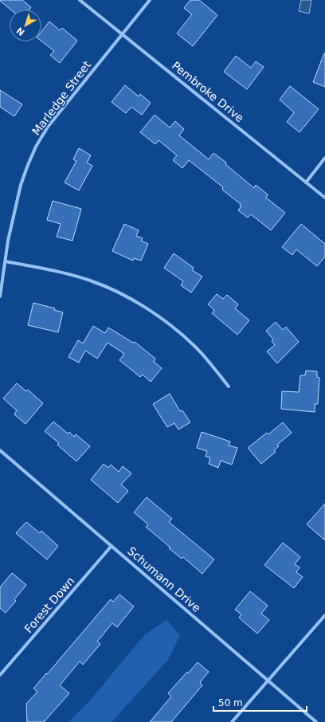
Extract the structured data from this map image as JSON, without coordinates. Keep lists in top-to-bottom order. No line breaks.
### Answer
{"streets":{"street":["Pembroke Drive","Marledge Street","Schumann Drive","Forest Down"]},"crossings":[["Pembroke Drive","Marledge Street"],["Schumann Drive","Forest Down"]],"scale_bar":"50 m","north":"bottom left"}
